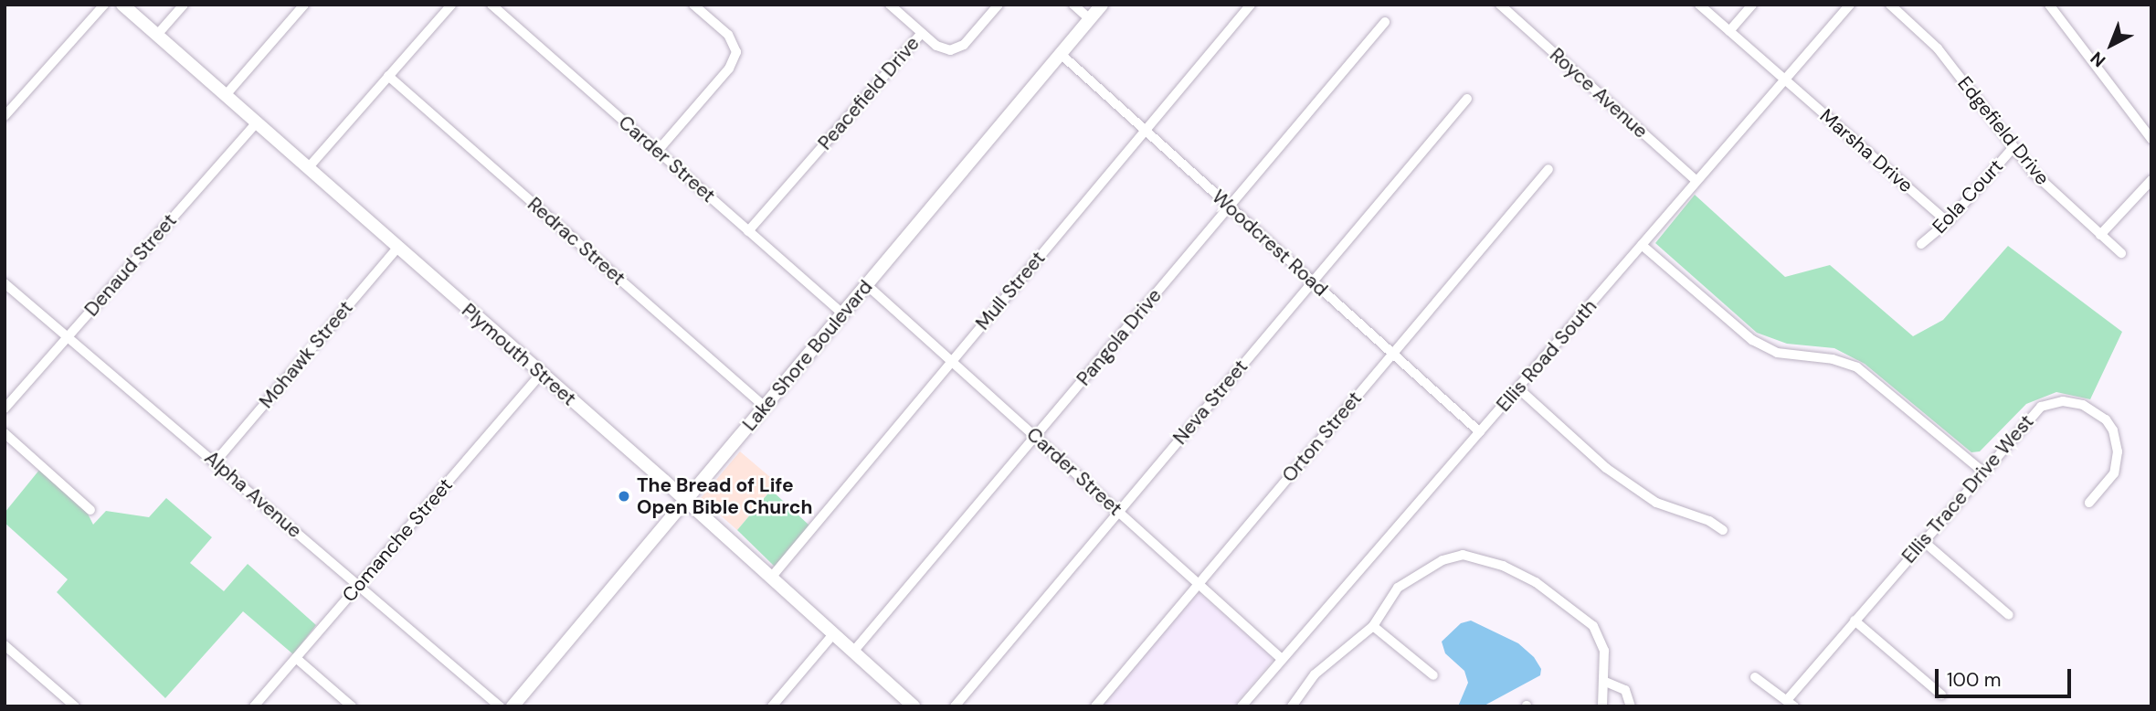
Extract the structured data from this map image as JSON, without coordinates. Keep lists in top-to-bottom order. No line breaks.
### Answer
{"streets":{"street":["Peacefield Drive","Royce Avenue","Edgefield Drive","Marsha Drive","Carder Street","Eola Court","Redrac Street","Woodcrest Road","Denaud Street","Mull Street","Pangola Drive","Mohawk Street","Plymouth Street","Lake Shore Boulevard","Ellis Road South","Neva Street","Orton Street","Ellis Trace Drive West","Alpha Avenue","Comanche Street"]},"crossings":[["Peacefield Drive","Carder Street"],["Royce Avenue","Ellis Road South"],["Edgefield Drive","Eola Court"],["Marsha Drive","Eola Court"],["Marsha Drive","Ellis Road South"],["Carder Street","Mull Street"],["Carder Street","Pangola Drive"],["Carder Street","Lake Shore Boulevard"],["Carder Street","Ellis Road South"],["Carder Street","Neva Street"],["Carder Street","Orton Street"],["Redrac Street","Lake Shore Boulevard"],["Woodcrest Road","Mull Street"],["Woodcrest Road","Pangola Drive"],["Woodcrest Road","Lake Shore Boulevard"],["Woodcrest Road","Ellis Road South"],["Woodcrest Road","Neva Street"],["Woodcrest Road","Orton Street"],["Denaud Street","Plymouth Street"],["Denaud Street","Alpha Avenue"],["Mull Street","Plymouth Street"],["Pangola Drive","Plymouth Street"],["Mohawk Street","Plymouth Street"],["Mohawk Street","Alpha Avenue"],["Plymouth Street","Lake Shore Boulevard"],["Plymouth Street","Comanche Street"],["Alpha Avenue","Comanche Street"]],"places":["The Bread of Life Open Bible Church"],"scale_bar":"100 m","north":"bottom left"}
